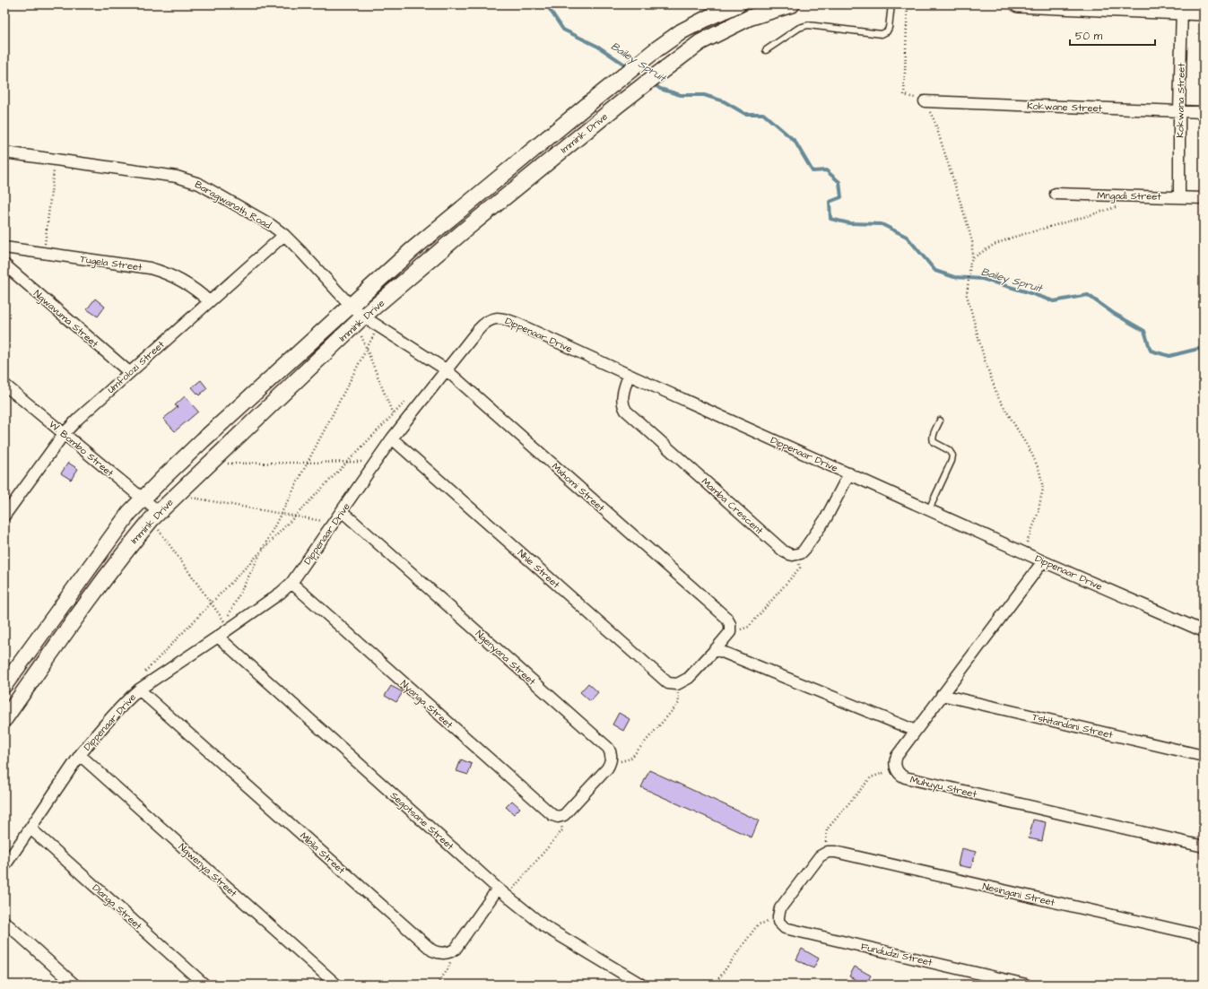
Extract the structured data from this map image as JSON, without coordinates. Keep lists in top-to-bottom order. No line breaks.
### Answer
{"streets":{"main road":["Immink Drive"],"street":["Kokwana Street","Kokwane Street","Mngadi Street","Baragwanath Road","Tugela Street","Ngwavuma Street","Dippenaar Drive","Umfolozi Street","W. Bombo Street","Mxhomi Street","Mamba Crescent","Nhle Street","Ngenyana Street","Nyanga Street","Tshitandani Street","Muhuyu Street","Segotsane Street","Mbila Street","Ngwenya Street","Nesingani Street","Dlanga Street","Fundudzi Street"]},"crossings":[["Kokwana Street","Kokwane Street"],["Kokwana Street","Mngadi Street"],["Immink Drive","Baragwanath Road"],["Immink Drive","W. Bombo Street"],["Immink Drive","Mxhomi Street"],["Baragwanath Road","Umfolozi Street"],["Baragwanath Road","Mxhomi Street"],["Tugela Street","Umfolozi Street"],["Ngwavuma Street","Umfolozi Street"],["Dippenaar Drive","Mxhomi Street"],["Dippenaar Drive","Mamba Crescent"],["Dippenaar Drive","Nhle Street"],["Dippenaar Drive","Ngenyana Street"],["Dippenaar Drive","Nyanga Street"],["Dippenaar Drive","Segotsane Street"],["Dippenaar Drive","Mbila Street"],["Dippenaar Drive","Ngwenya Street"],["Dippenaar Drive","Dlanga Street"],["Umfolozi Street","W. Bombo Street"]],"water":["Bailey Spruit"],"scale_bar":"50 m"}
